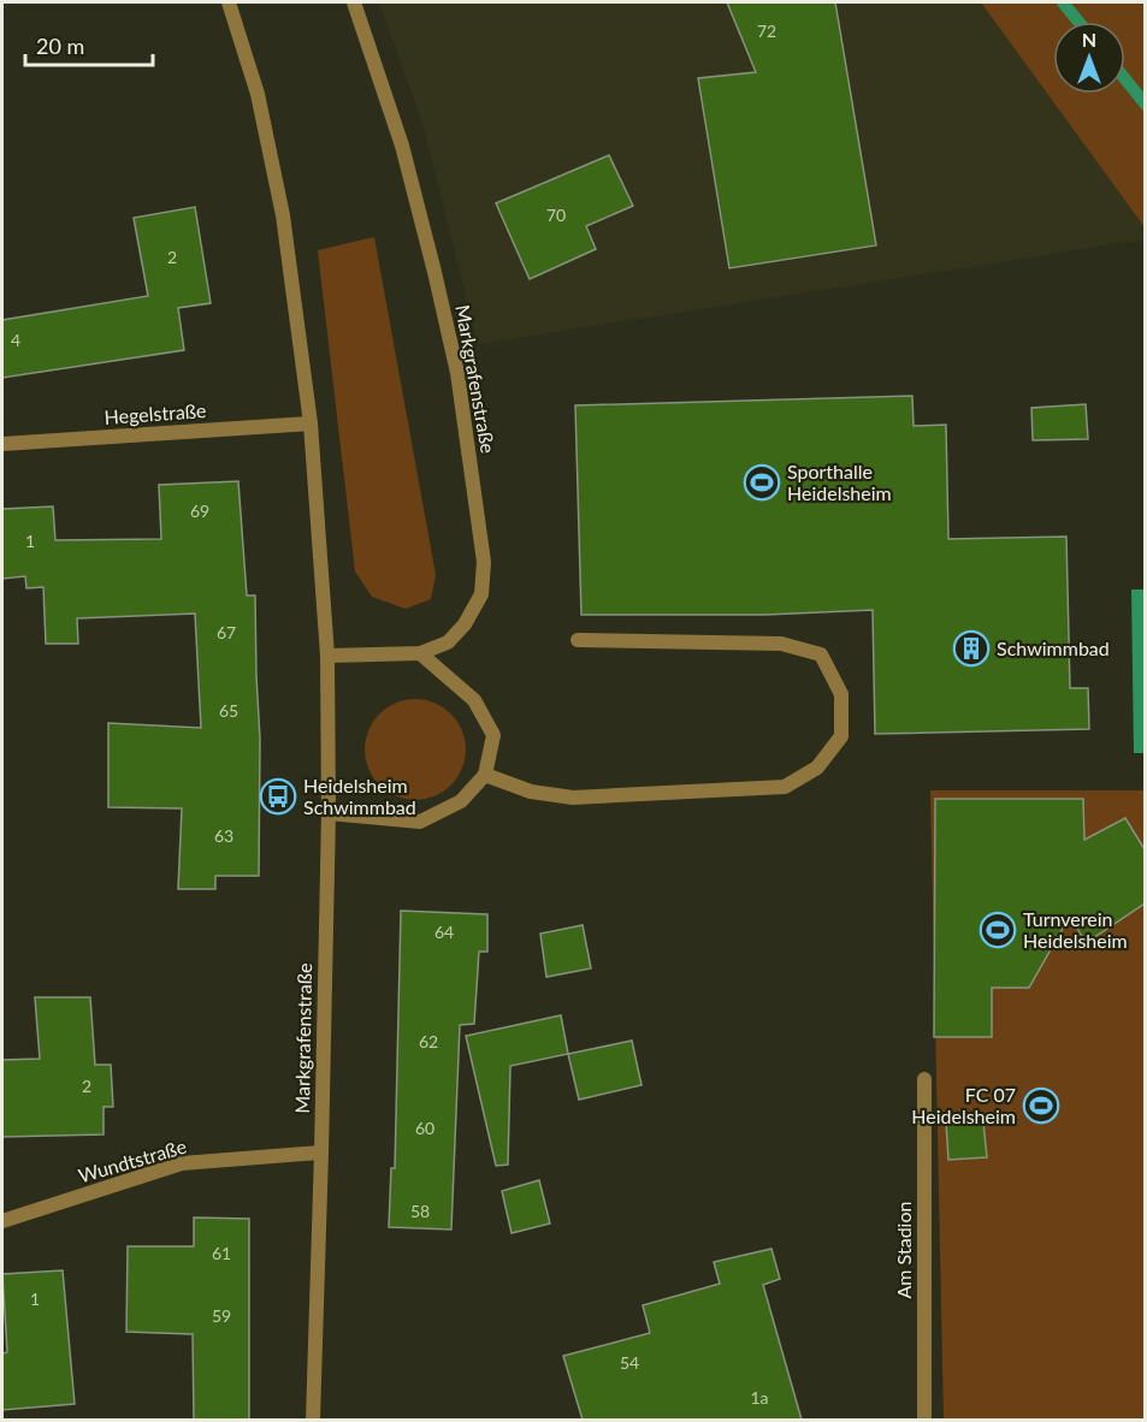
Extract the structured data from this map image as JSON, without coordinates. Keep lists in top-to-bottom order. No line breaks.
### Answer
{"streets":{"street":["Markgrafenstraße","Hegelstraße","Wundtstraße","Am Stadion"]},"crossings":[["Markgrafenstraße","Hegelstraße"],["Markgrafenstraße","Wundtstraße"]],"places":{"sports":["Sporthalle Heidelsheim","Turnverein Heidelsheim","FC 07 Heidelsheim"],"building":["Schwimmbad"],"bus stop":["Heidelsheim Schwimmbad"]},"house_numbers":["72","70","2","4","69","1","67","65","63","64","62","2","60","58","61","1","59","54","1a"],"scale_bar":"20 m","north":"top"}
